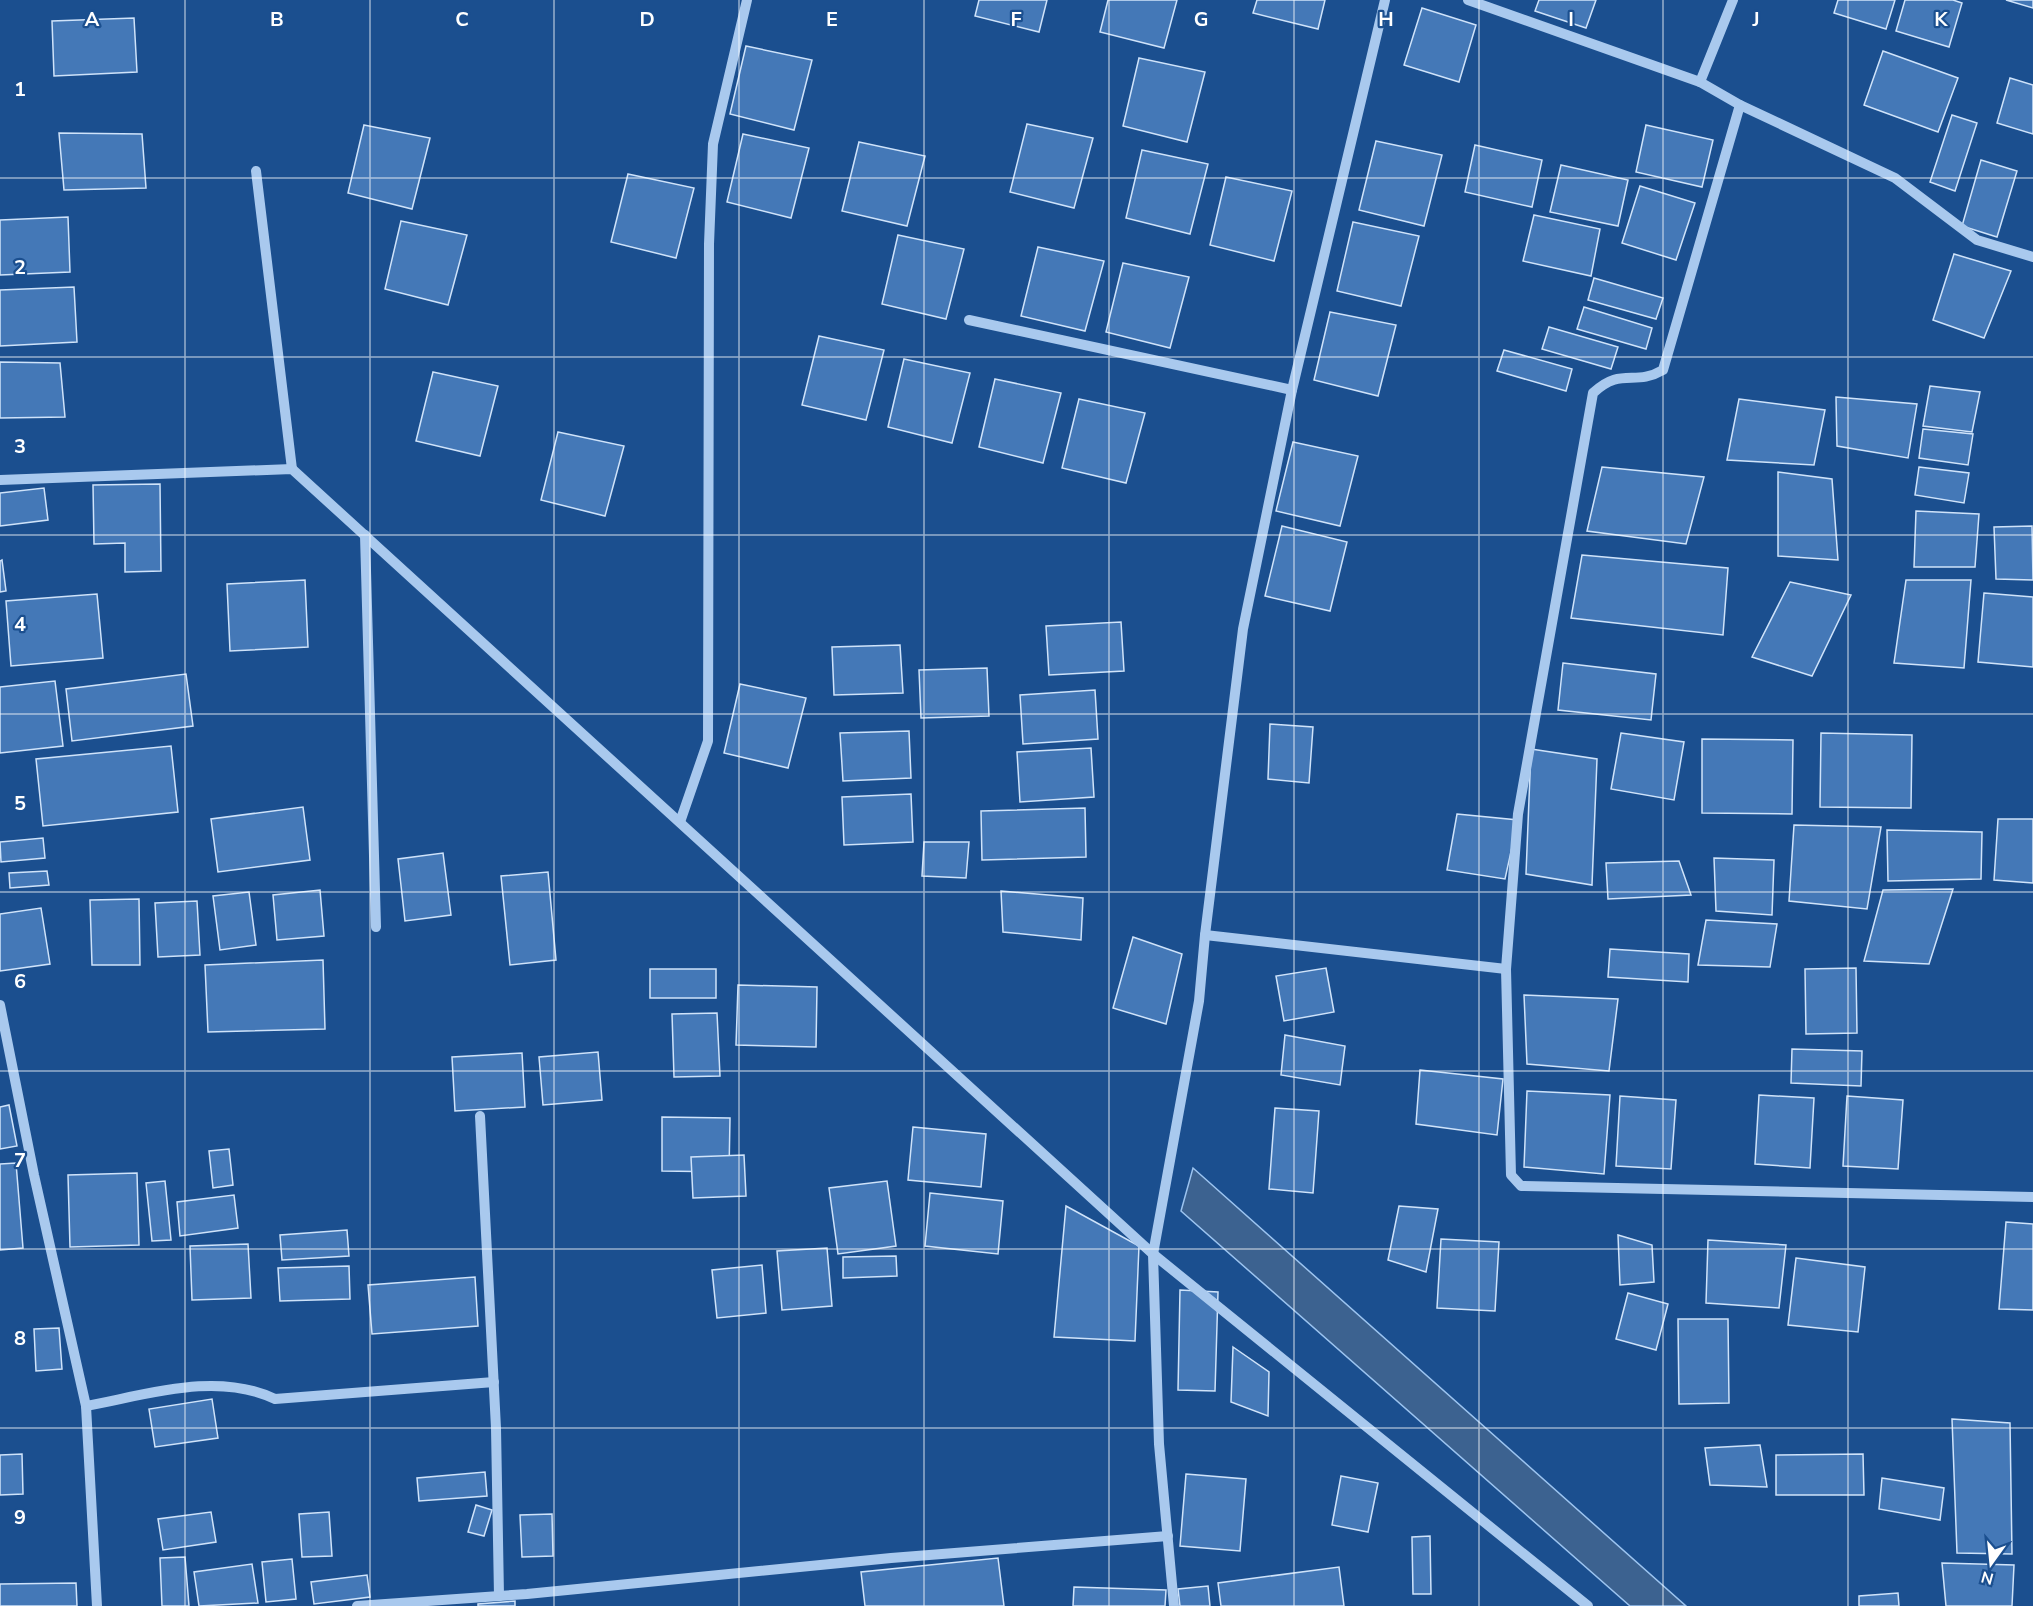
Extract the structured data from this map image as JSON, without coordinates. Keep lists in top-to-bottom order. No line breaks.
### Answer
{"north":"bottom","grid":{"columns":["A","B","C","D","E","F","G","H","I","J","K"],"rows":["1","2","3","4","5","6","7","8","9"]}}
